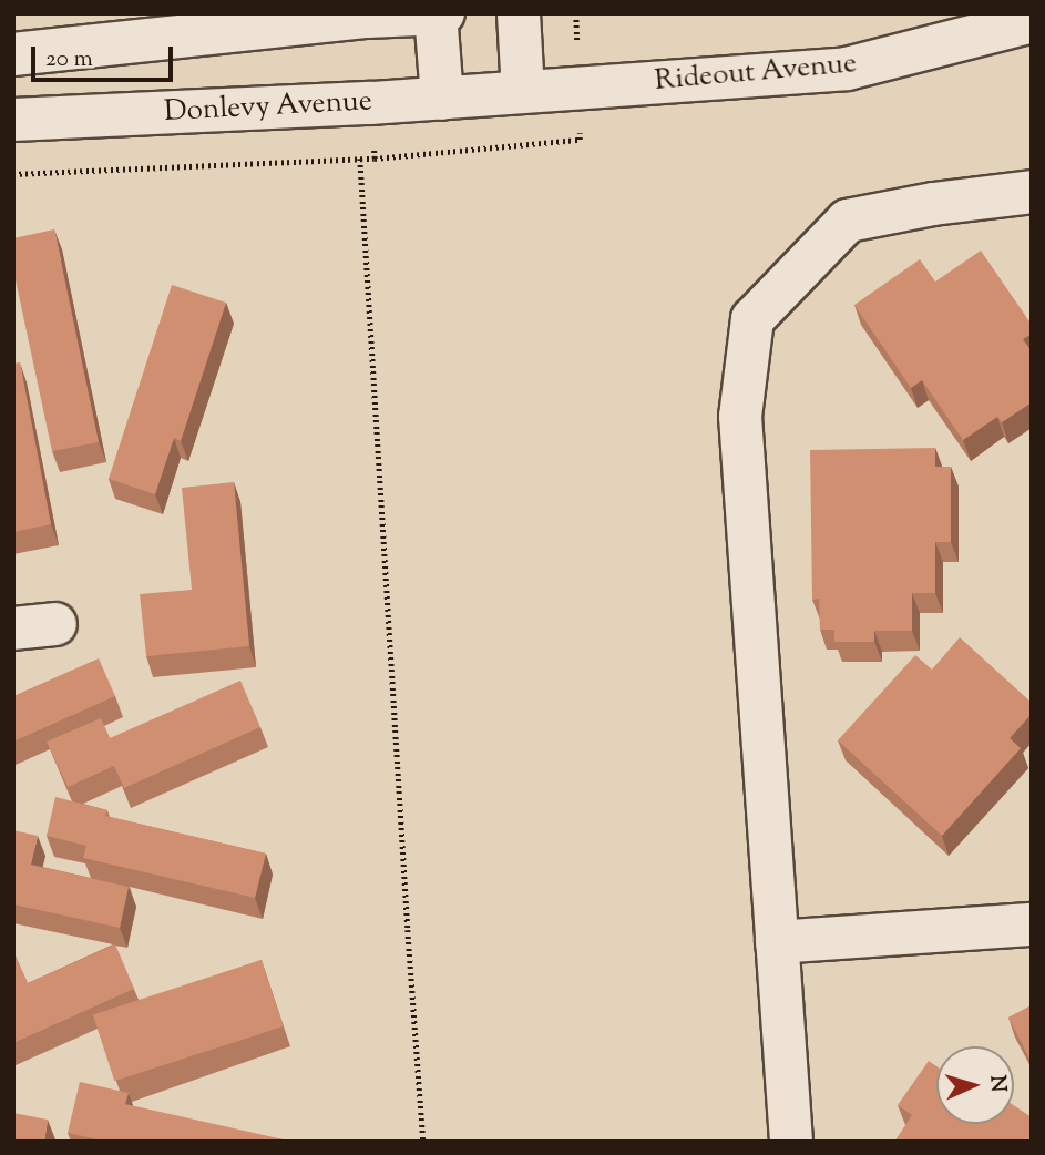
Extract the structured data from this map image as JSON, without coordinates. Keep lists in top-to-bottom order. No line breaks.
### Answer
{"streets":{"street":["Rideout Avenue","Donlevy Avenue"]},"crossings":[["Rideout Avenue","Donlevy Avenue"]],"scale_bar":"20 m","north":"right"}
